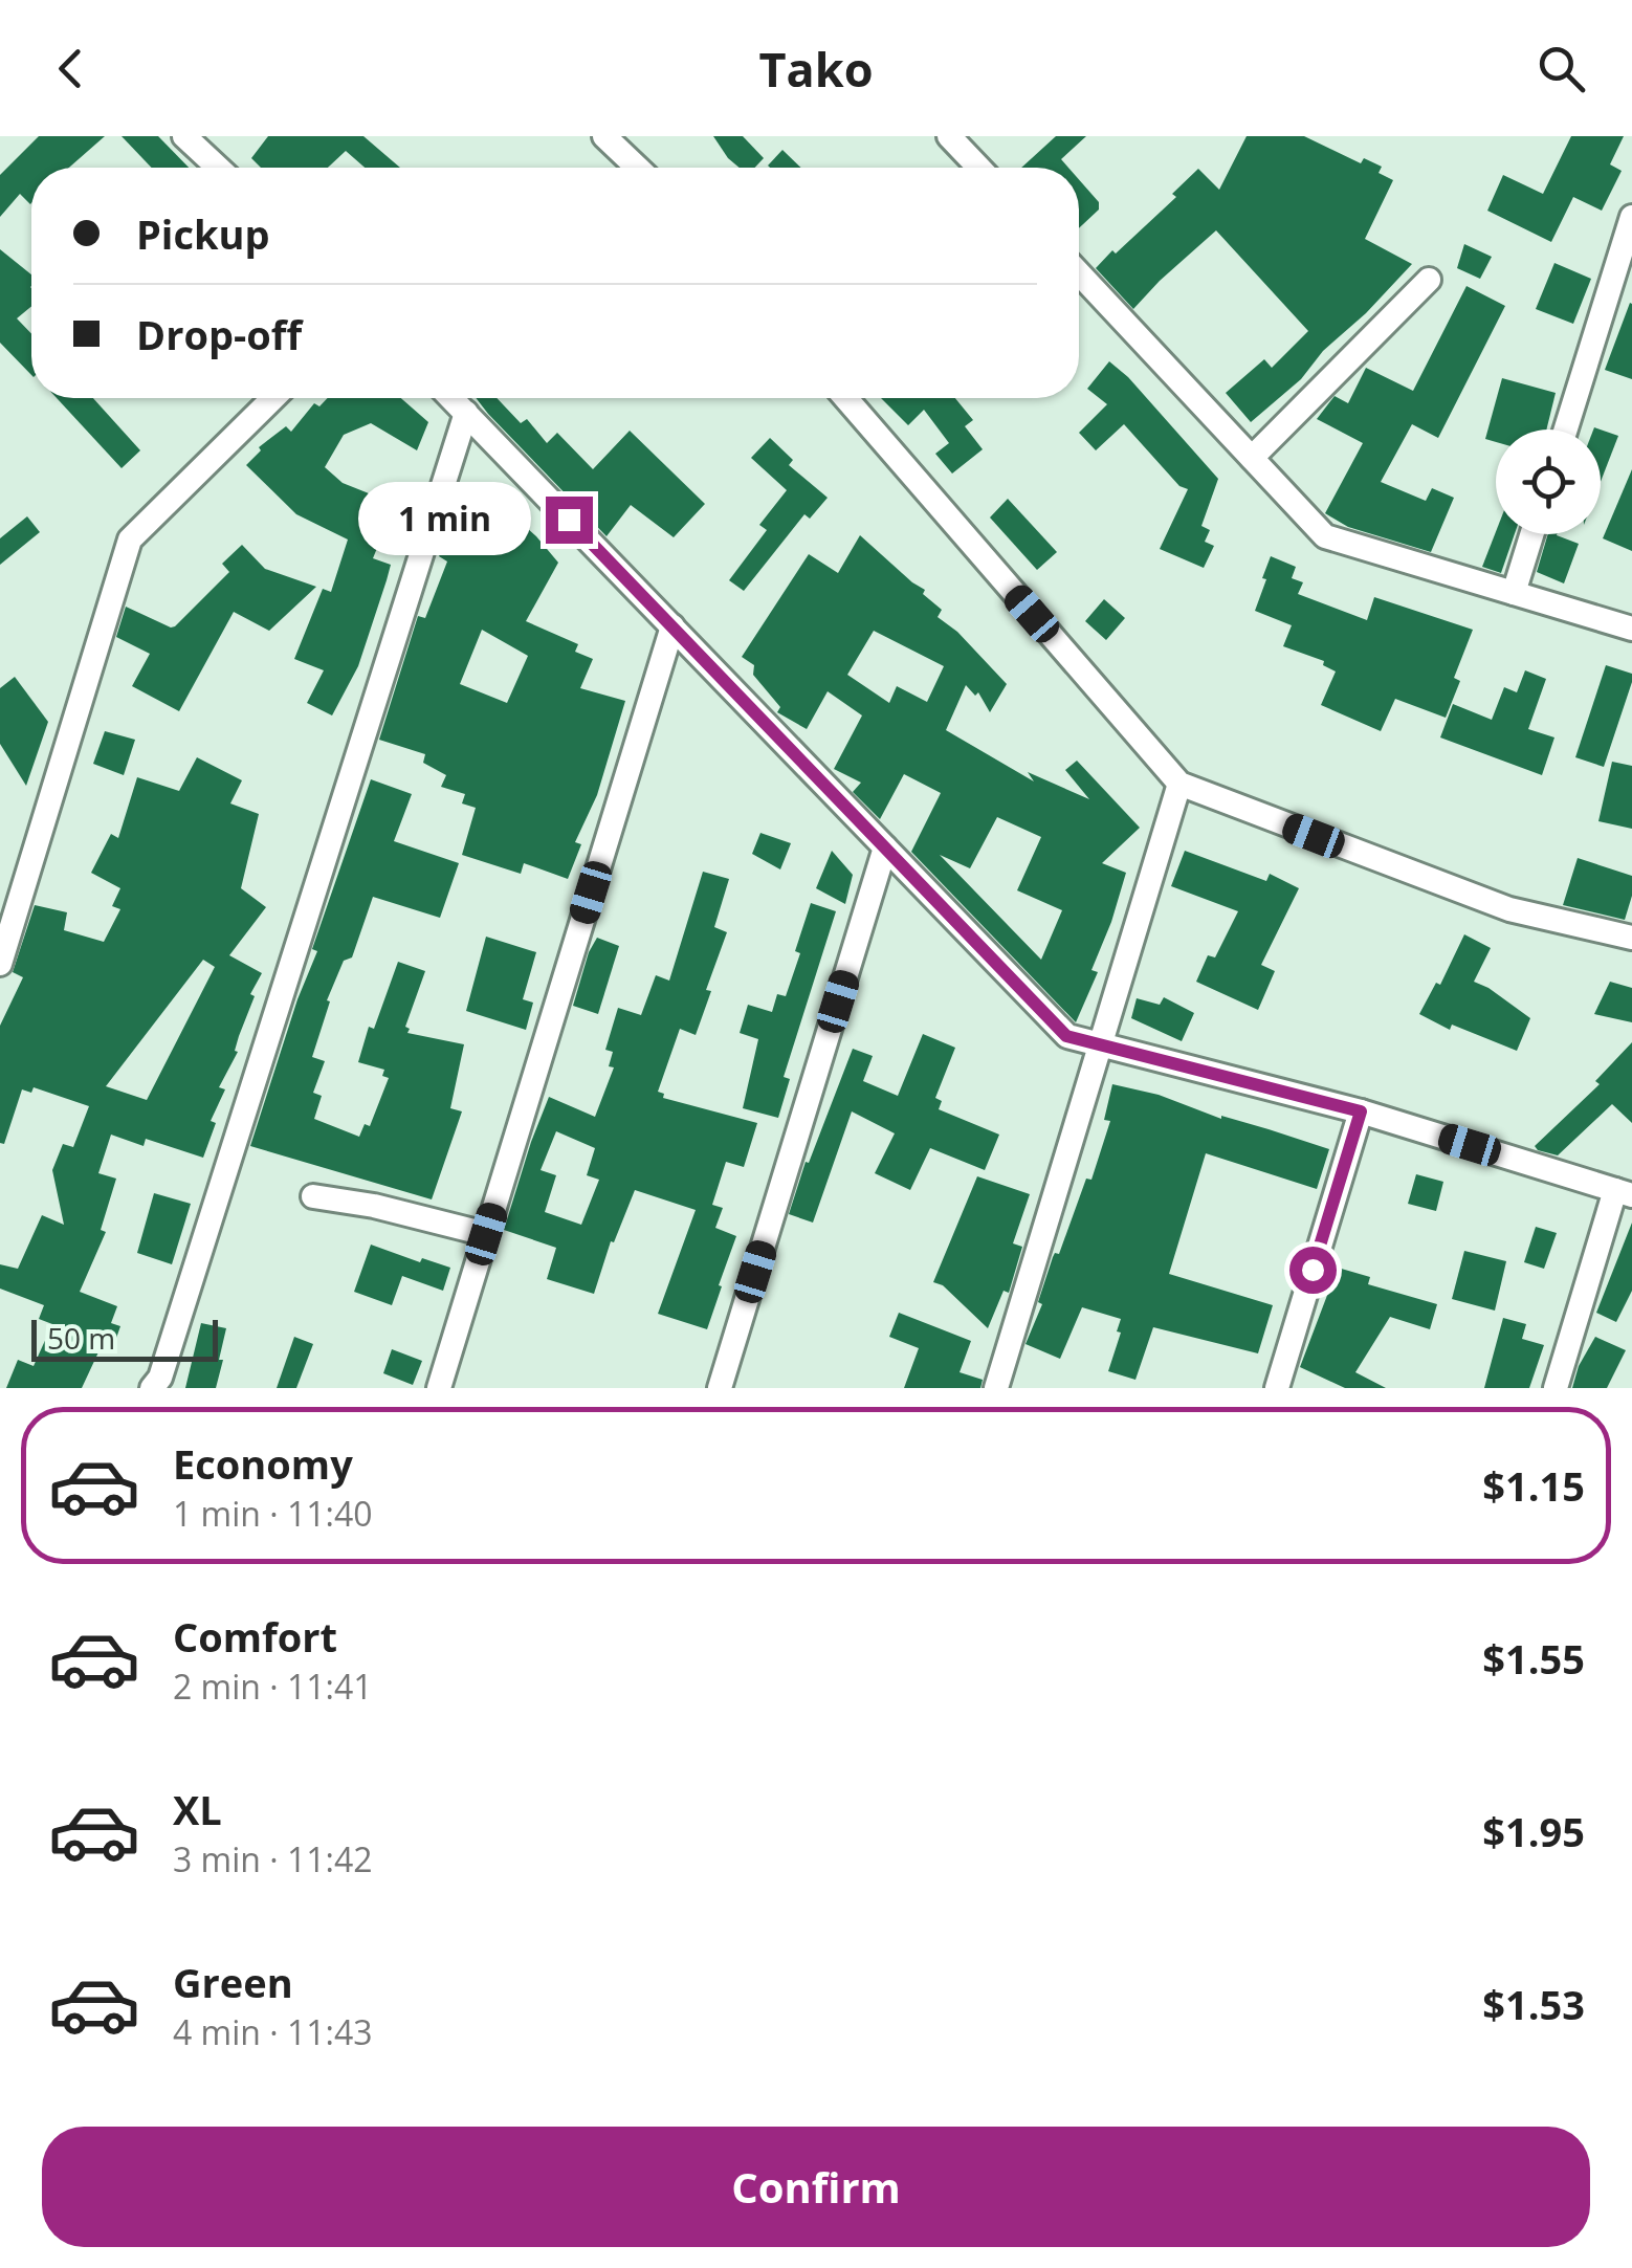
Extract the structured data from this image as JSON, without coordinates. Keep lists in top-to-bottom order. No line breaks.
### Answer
{"scale_bar":"50 m","page":{"header":"Tako","banner":["Pickup","Drop-off"],"bubble":"1 min","scale":"50 m","list":[{"name":"Economy","note":"1 min · 11:40","value":"$1.15"},{"name":"Comfort","note":"2 min · 11:41","value":"$1.55"},{"name":"XL","note":"3 min · 11:42","value":"$1.95"},{"name":"Green","note":"4 min · 11:43","value":"$1.53"}],"buttons":"Confirm"}}
